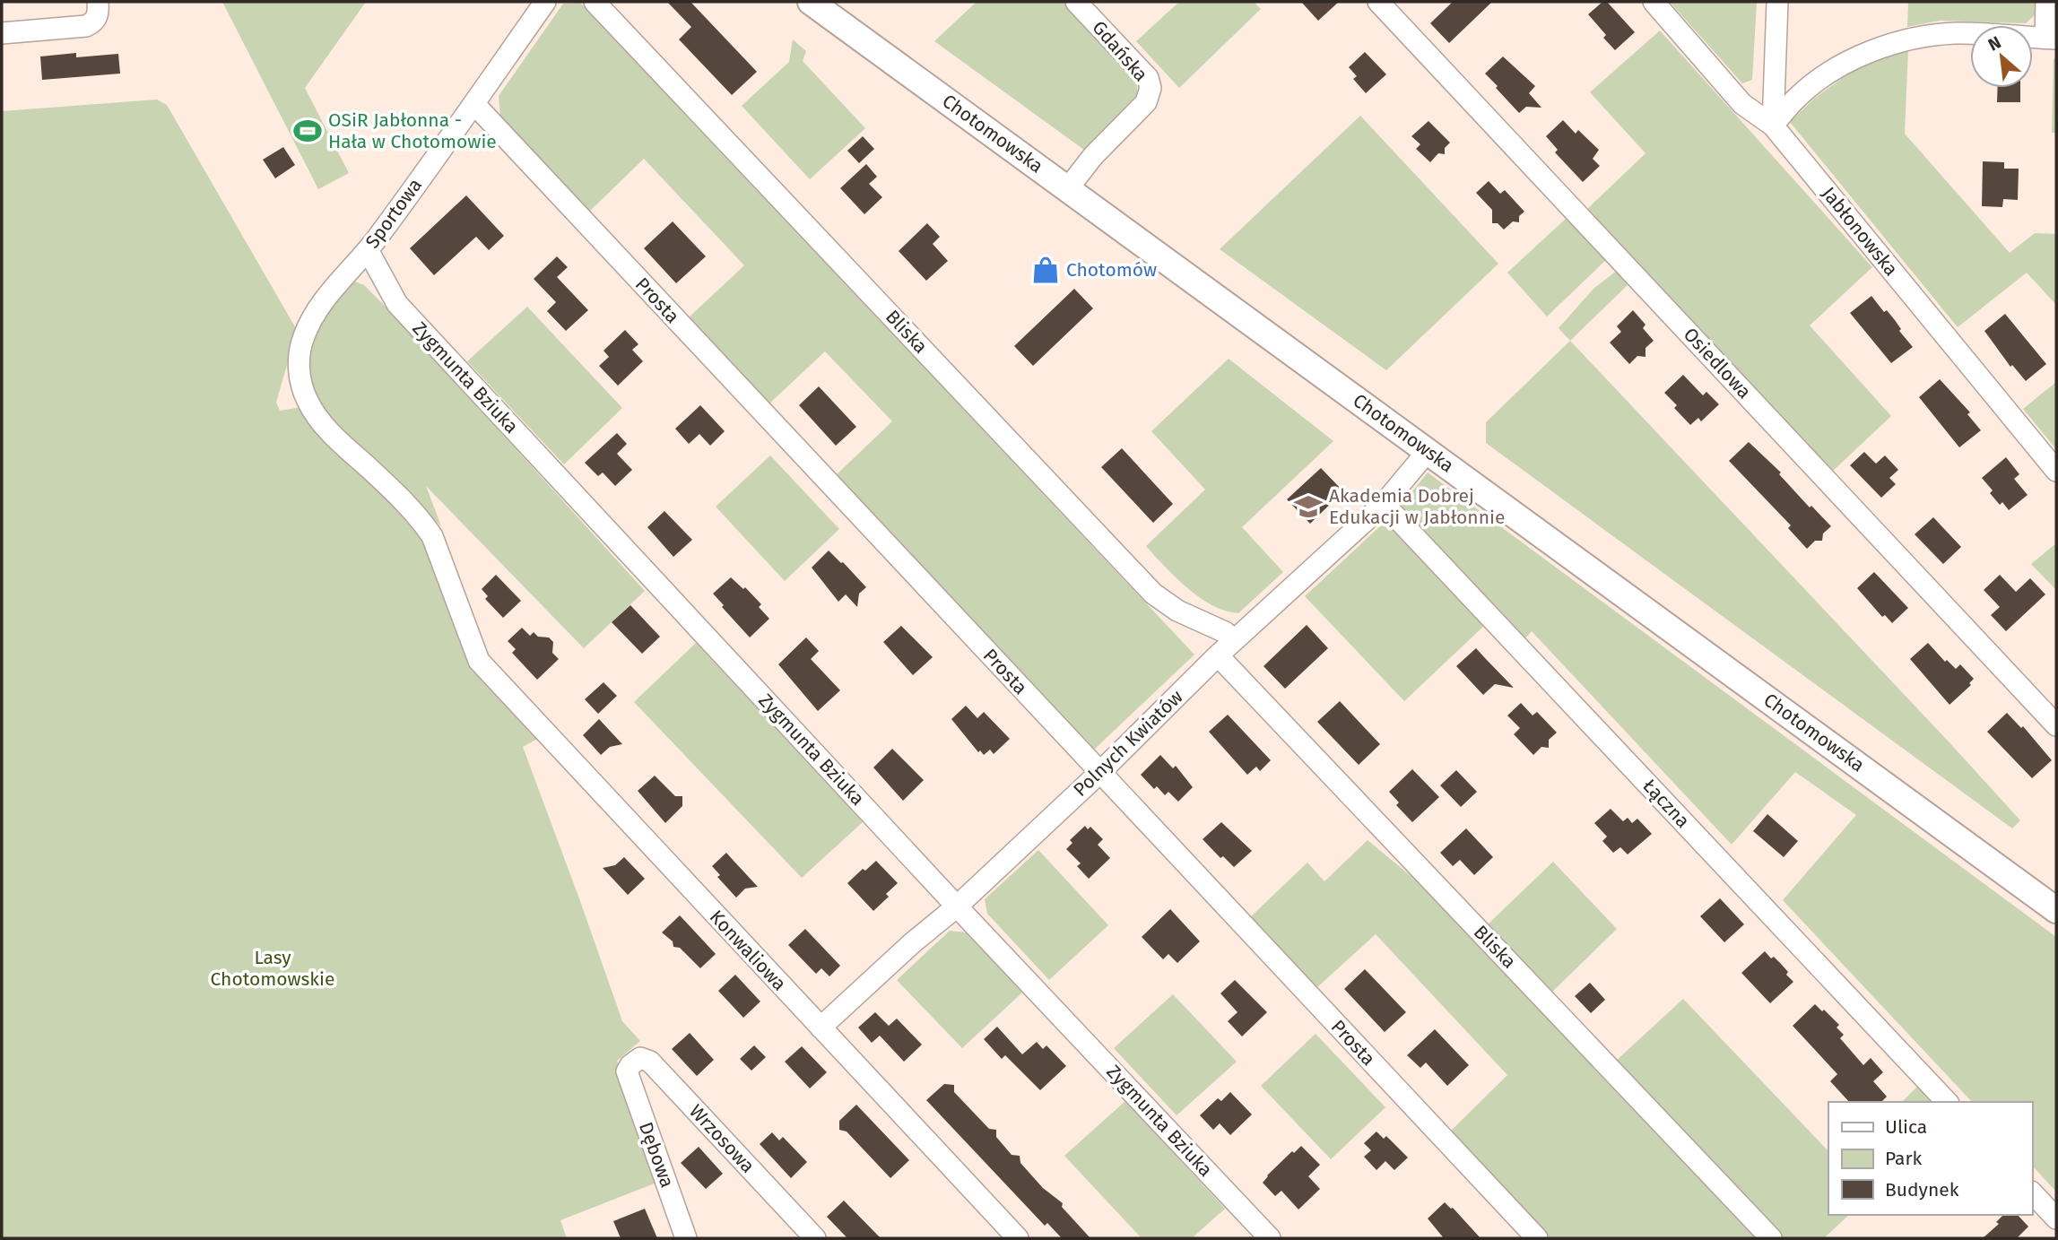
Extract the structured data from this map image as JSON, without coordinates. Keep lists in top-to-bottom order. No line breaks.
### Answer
{"streets":{"street":["Gdańska","Chotomowska","Sportowa","Jabłonowska","Prosta","Bliska","Osiedlowa","Zygmunta Bziuka","Polnych Kwiatów","Łączna","Konwaliowa","Wrzosowa","Dębowa"]},"crossings":[["Gdańska","Chotomowska"],["Chotomowska","Polnych Kwiatów"],["Sportowa","Prosta"],["Sportowa","Zygmunta Bziuka"],["Sportowa","Konwaliowa"],["Prosta","Polnych Kwiatów"],["Bliska","Polnych Kwiatów"],["Zygmunta Bziuka","Polnych Kwiatów"],["Polnych Kwiatów","Łączna"],["Polnych Kwiatów","Konwaliowa"],["Wrzosowa","Dębowa"]],"parks":["Lasy Chotomowskie"],"places":{"sports":["OSiR Jabłonna - Hała w Chotomowie"],"shop":["Chotomów"],"school or university":["Akademia Dobrej Edukacji w Jabłonnie"]},"legend":["Ulica","Park","Budynek"],"north":"top left"}
